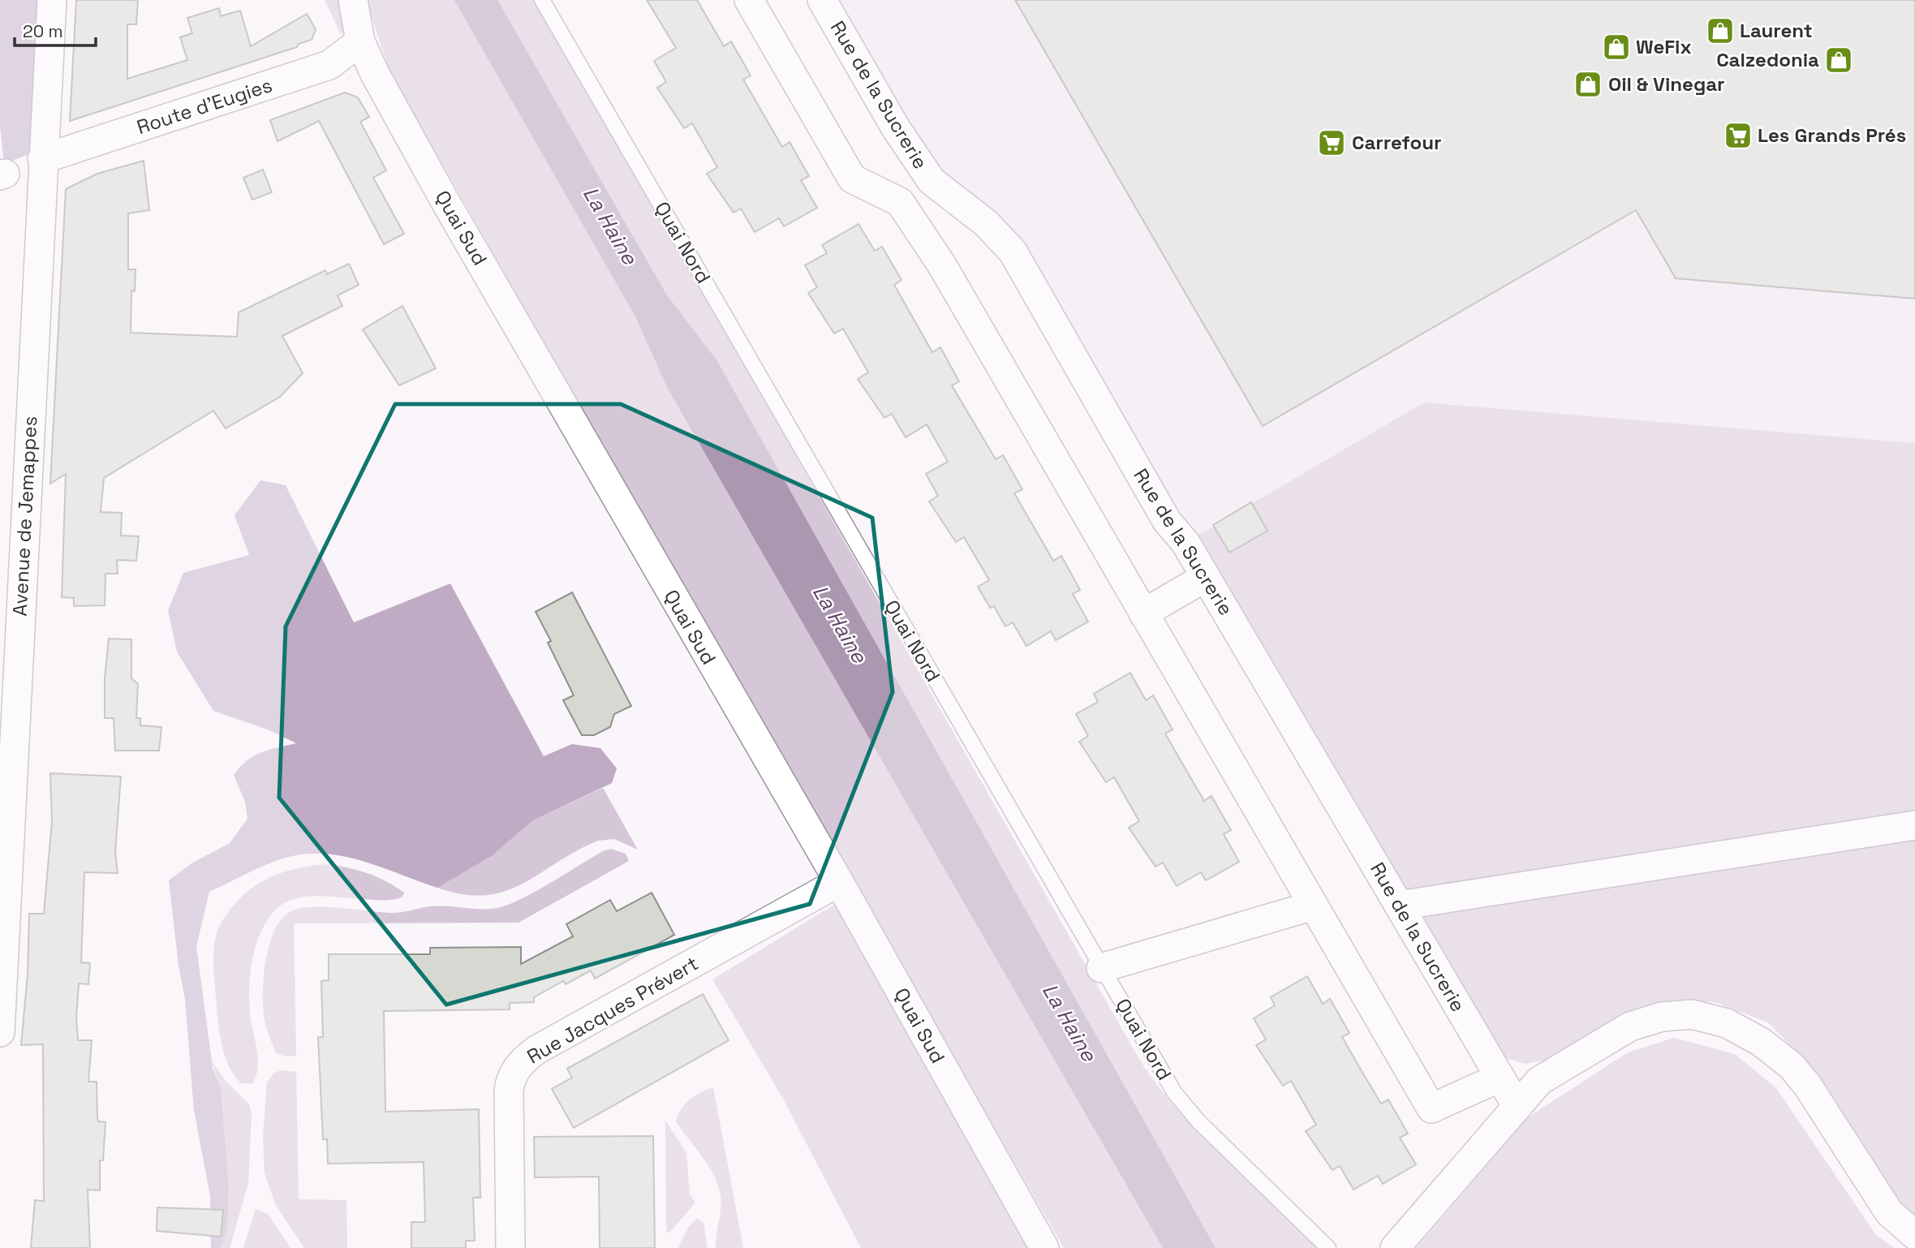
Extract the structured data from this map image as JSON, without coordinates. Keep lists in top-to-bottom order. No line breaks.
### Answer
{"streets":{"street":["Rue de la Sucrerie","Route d'Eugies","Quai Sud","Avenue de Jemappes","Rue Jacques Prévert"],"lane":["Quai Nord"]},"crossings":[["Route d'Eugies","Quai Sud"],["Route d'Eugies","Avenue de Jemappes"],["Quai Sud","Rue Jacques Prévert"]],"water":["La Haine"],"places":{"shop":["Laurent","WeFix","Calzedonia","Oil & Vinegar"],"supermarket":["Les Grands Prés","Carrefour"]},"scale_bar":"20 m"}
